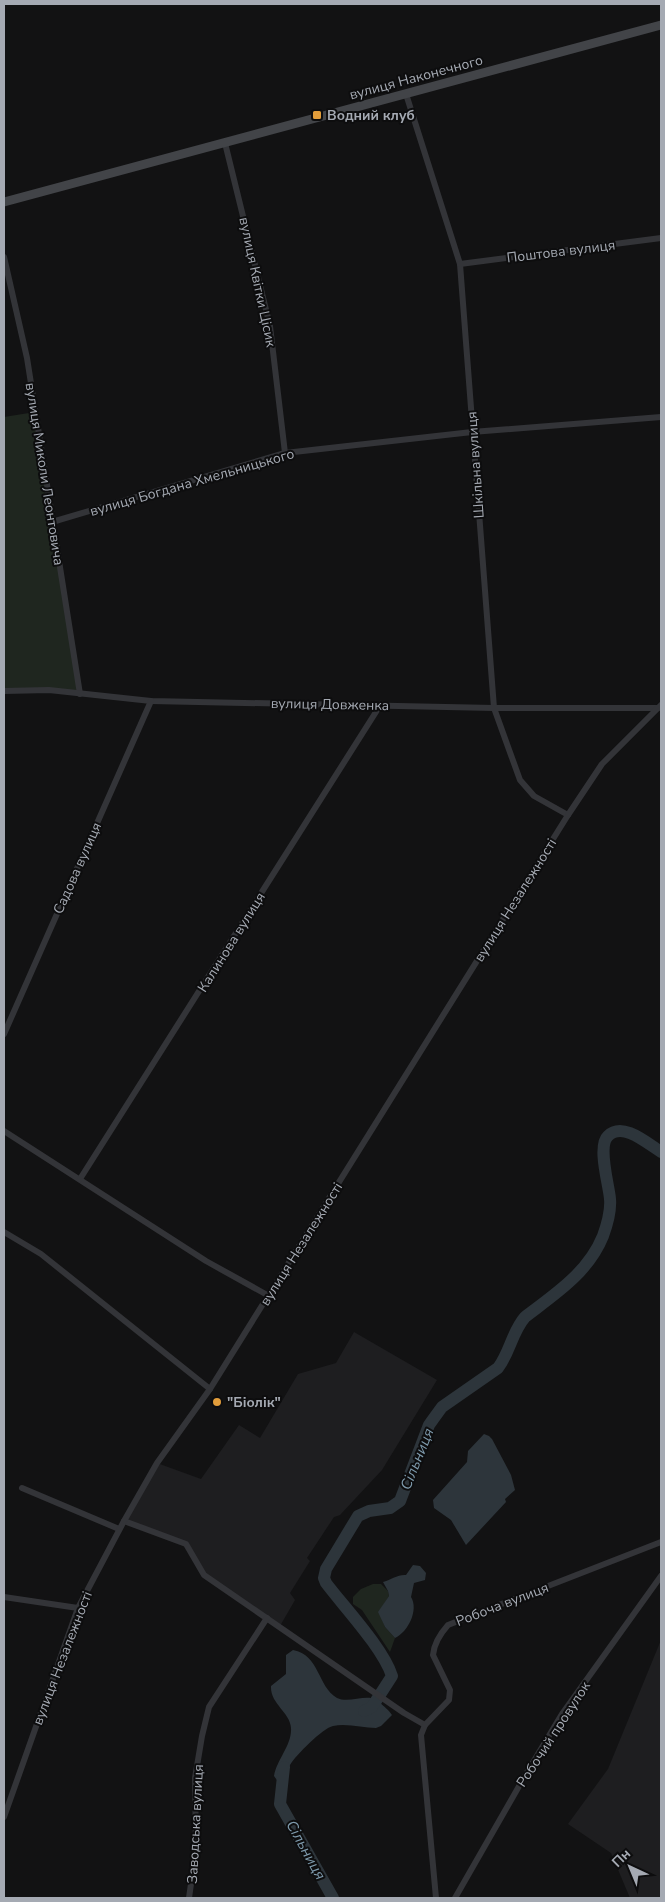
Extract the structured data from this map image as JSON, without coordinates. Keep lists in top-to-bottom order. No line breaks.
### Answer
{"streets":{"street":["вулиця Наконечного","Поштова вулиця","вулиця Квітки Цісик","Шкільна вулиця","вулиця Миколи Леонтовича","вулиця Богдана Хмельницького","вулиця Довженка","Садова вулиця","вулиця Незалежності","Калинова вулиця","Робоча вулиця","Робочий провулок","Заводська вулиця"]},"crossings":[["вулиця Наконечного","вулиця Квітки Цісик"],["вулиця Наконечного","Шкільна вулиця"],["Поштова вулиця","Шкільна вулиця"],["вулиця Квітки Цісик","вулиця Богдана Хмельницького"],["Шкільна вулиця","вулиця Богдана Хмельницького"],["Шкільна вулиця","вулиця Довженка"],["Шкільна вулиця","вулиця Незалежності"],["вулиця Миколи Леонтовича","вулиця Богдана Хмельницького"],["вулиця Миколи Леонтовича","вулиця Довженка"],["вулиця Довженка","Садова вулиця"],["вулиця Довженка","вулиця Незалежності"],["вулиця Довженка","Калинова вулиця"]],"water":["Сільниця"],"places":{"transit":["Водний клуб"],"other":["\"Біолік\""]},"north":"top left"}
